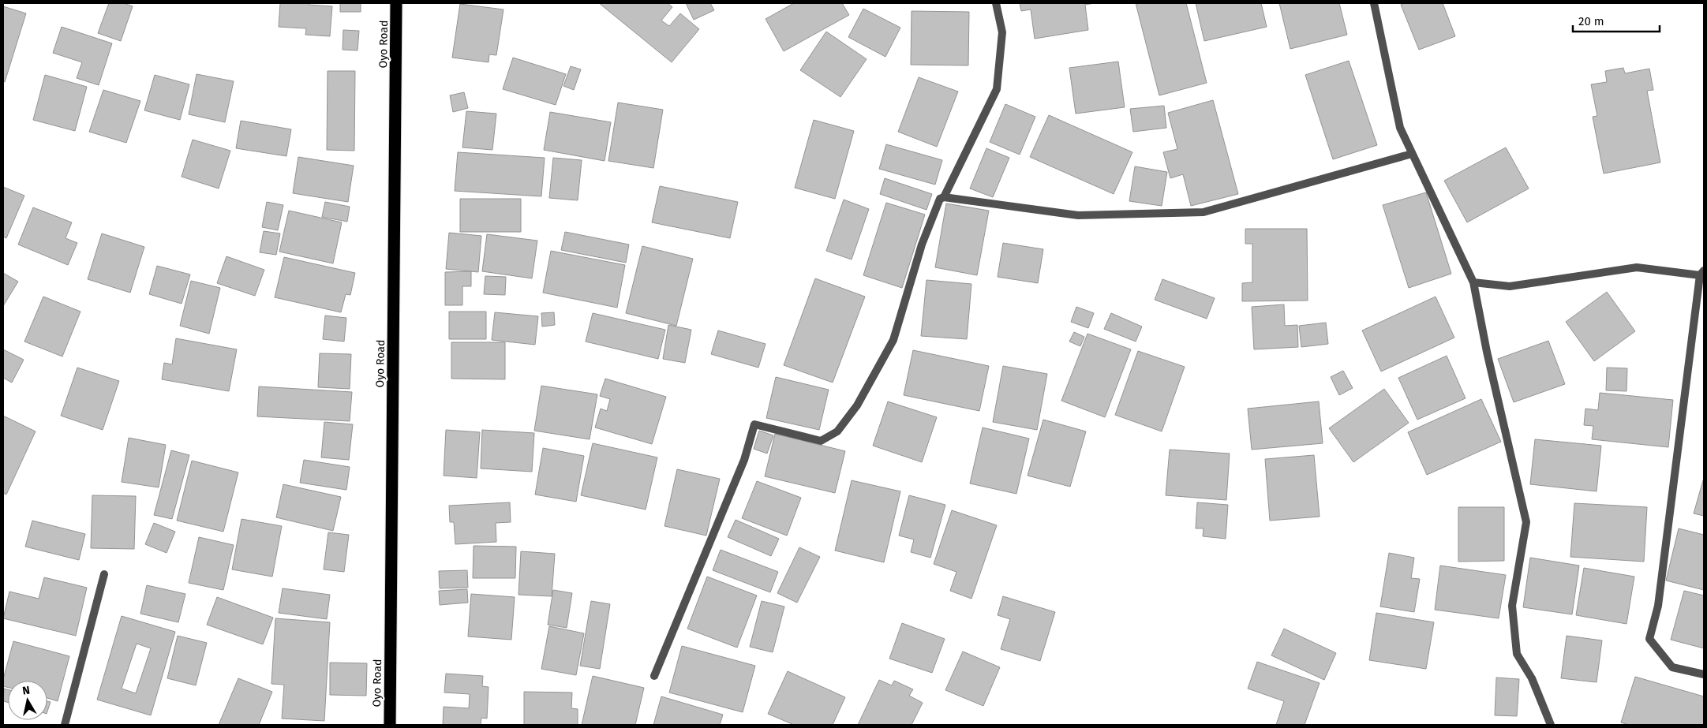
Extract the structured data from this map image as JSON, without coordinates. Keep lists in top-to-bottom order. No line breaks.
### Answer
{"streets":{"highway":["Oyo Road"]},"scale_bar":"20 m","north":"top"}
